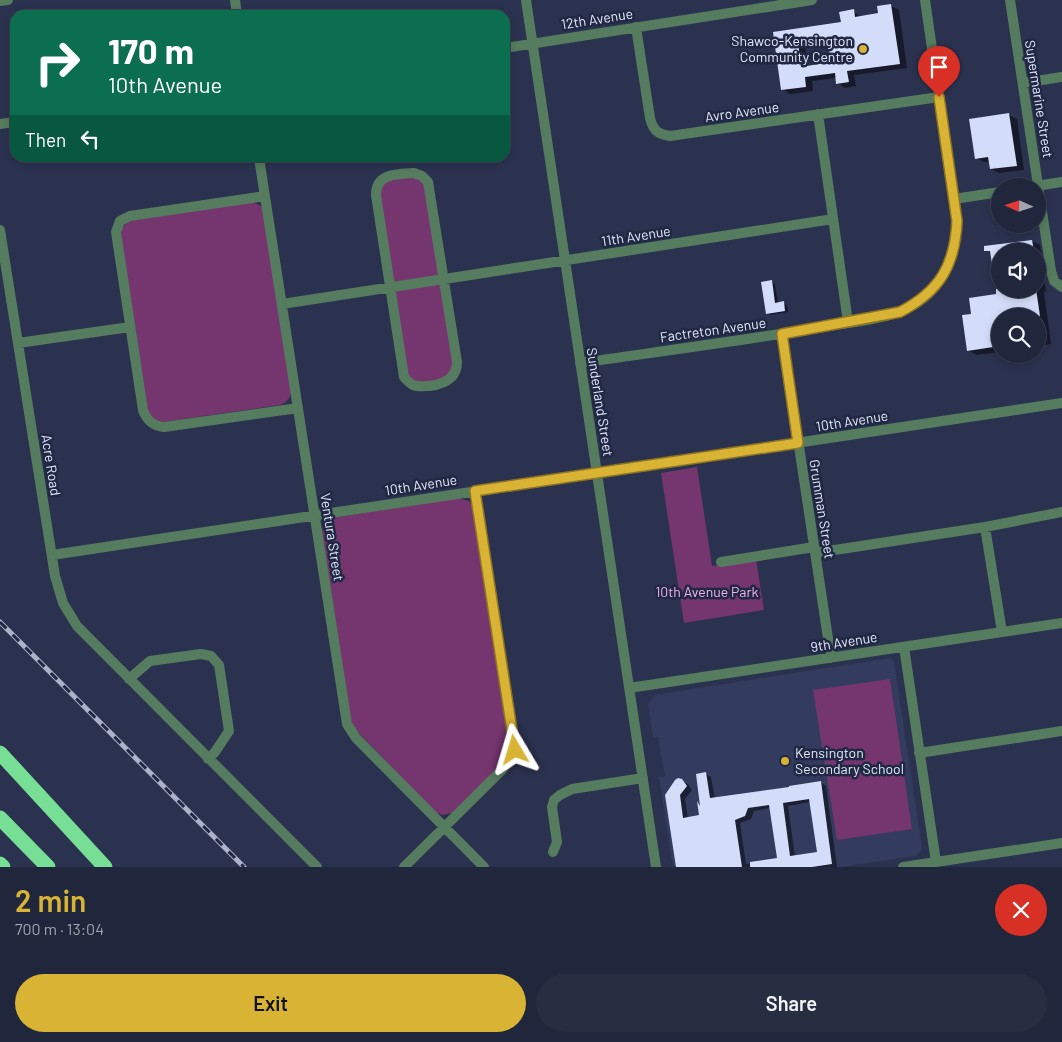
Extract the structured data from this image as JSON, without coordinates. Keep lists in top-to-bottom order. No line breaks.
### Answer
{"streets":{"street":["12th Avenue","Supermarine Street","Avro Avenue","11th Avenue","Factreton Avenue","Sunderland Street","10th Avenue","Acre Road","Grumman Street","Ventura Street","9th Avenue"]},"crossings":[["12th Avenue","Avro Avenue"],["12th Avenue","Sunderland Street"],["Avro Avenue","Factreton Avenue"],["11th Avenue","Sunderland Street"],["11th Avenue","Ventura Street"],["Factreton Avenue","Sunderland Street"],["Factreton Avenue","Grumman Street"],["Sunderland Street","10th Avenue"],["Sunderland Street","9th Avenue"],["10th Avenue","Acre Road"],["10th Avenue","Grumman Street"],["10th Avenue","Ventura Street"],["Grumman Street","9th Avenue"]],"parks":["10th Avenue Park"],"places":["Shawco-Kensington Community Centre","Kensington Secondary School"],"north":"left","page":{"turn":["170 m","10th Avenue"],"then":"Then","heading":["2 min","700 m · 13:04"],"buttons":["Exit","Share"]}}
